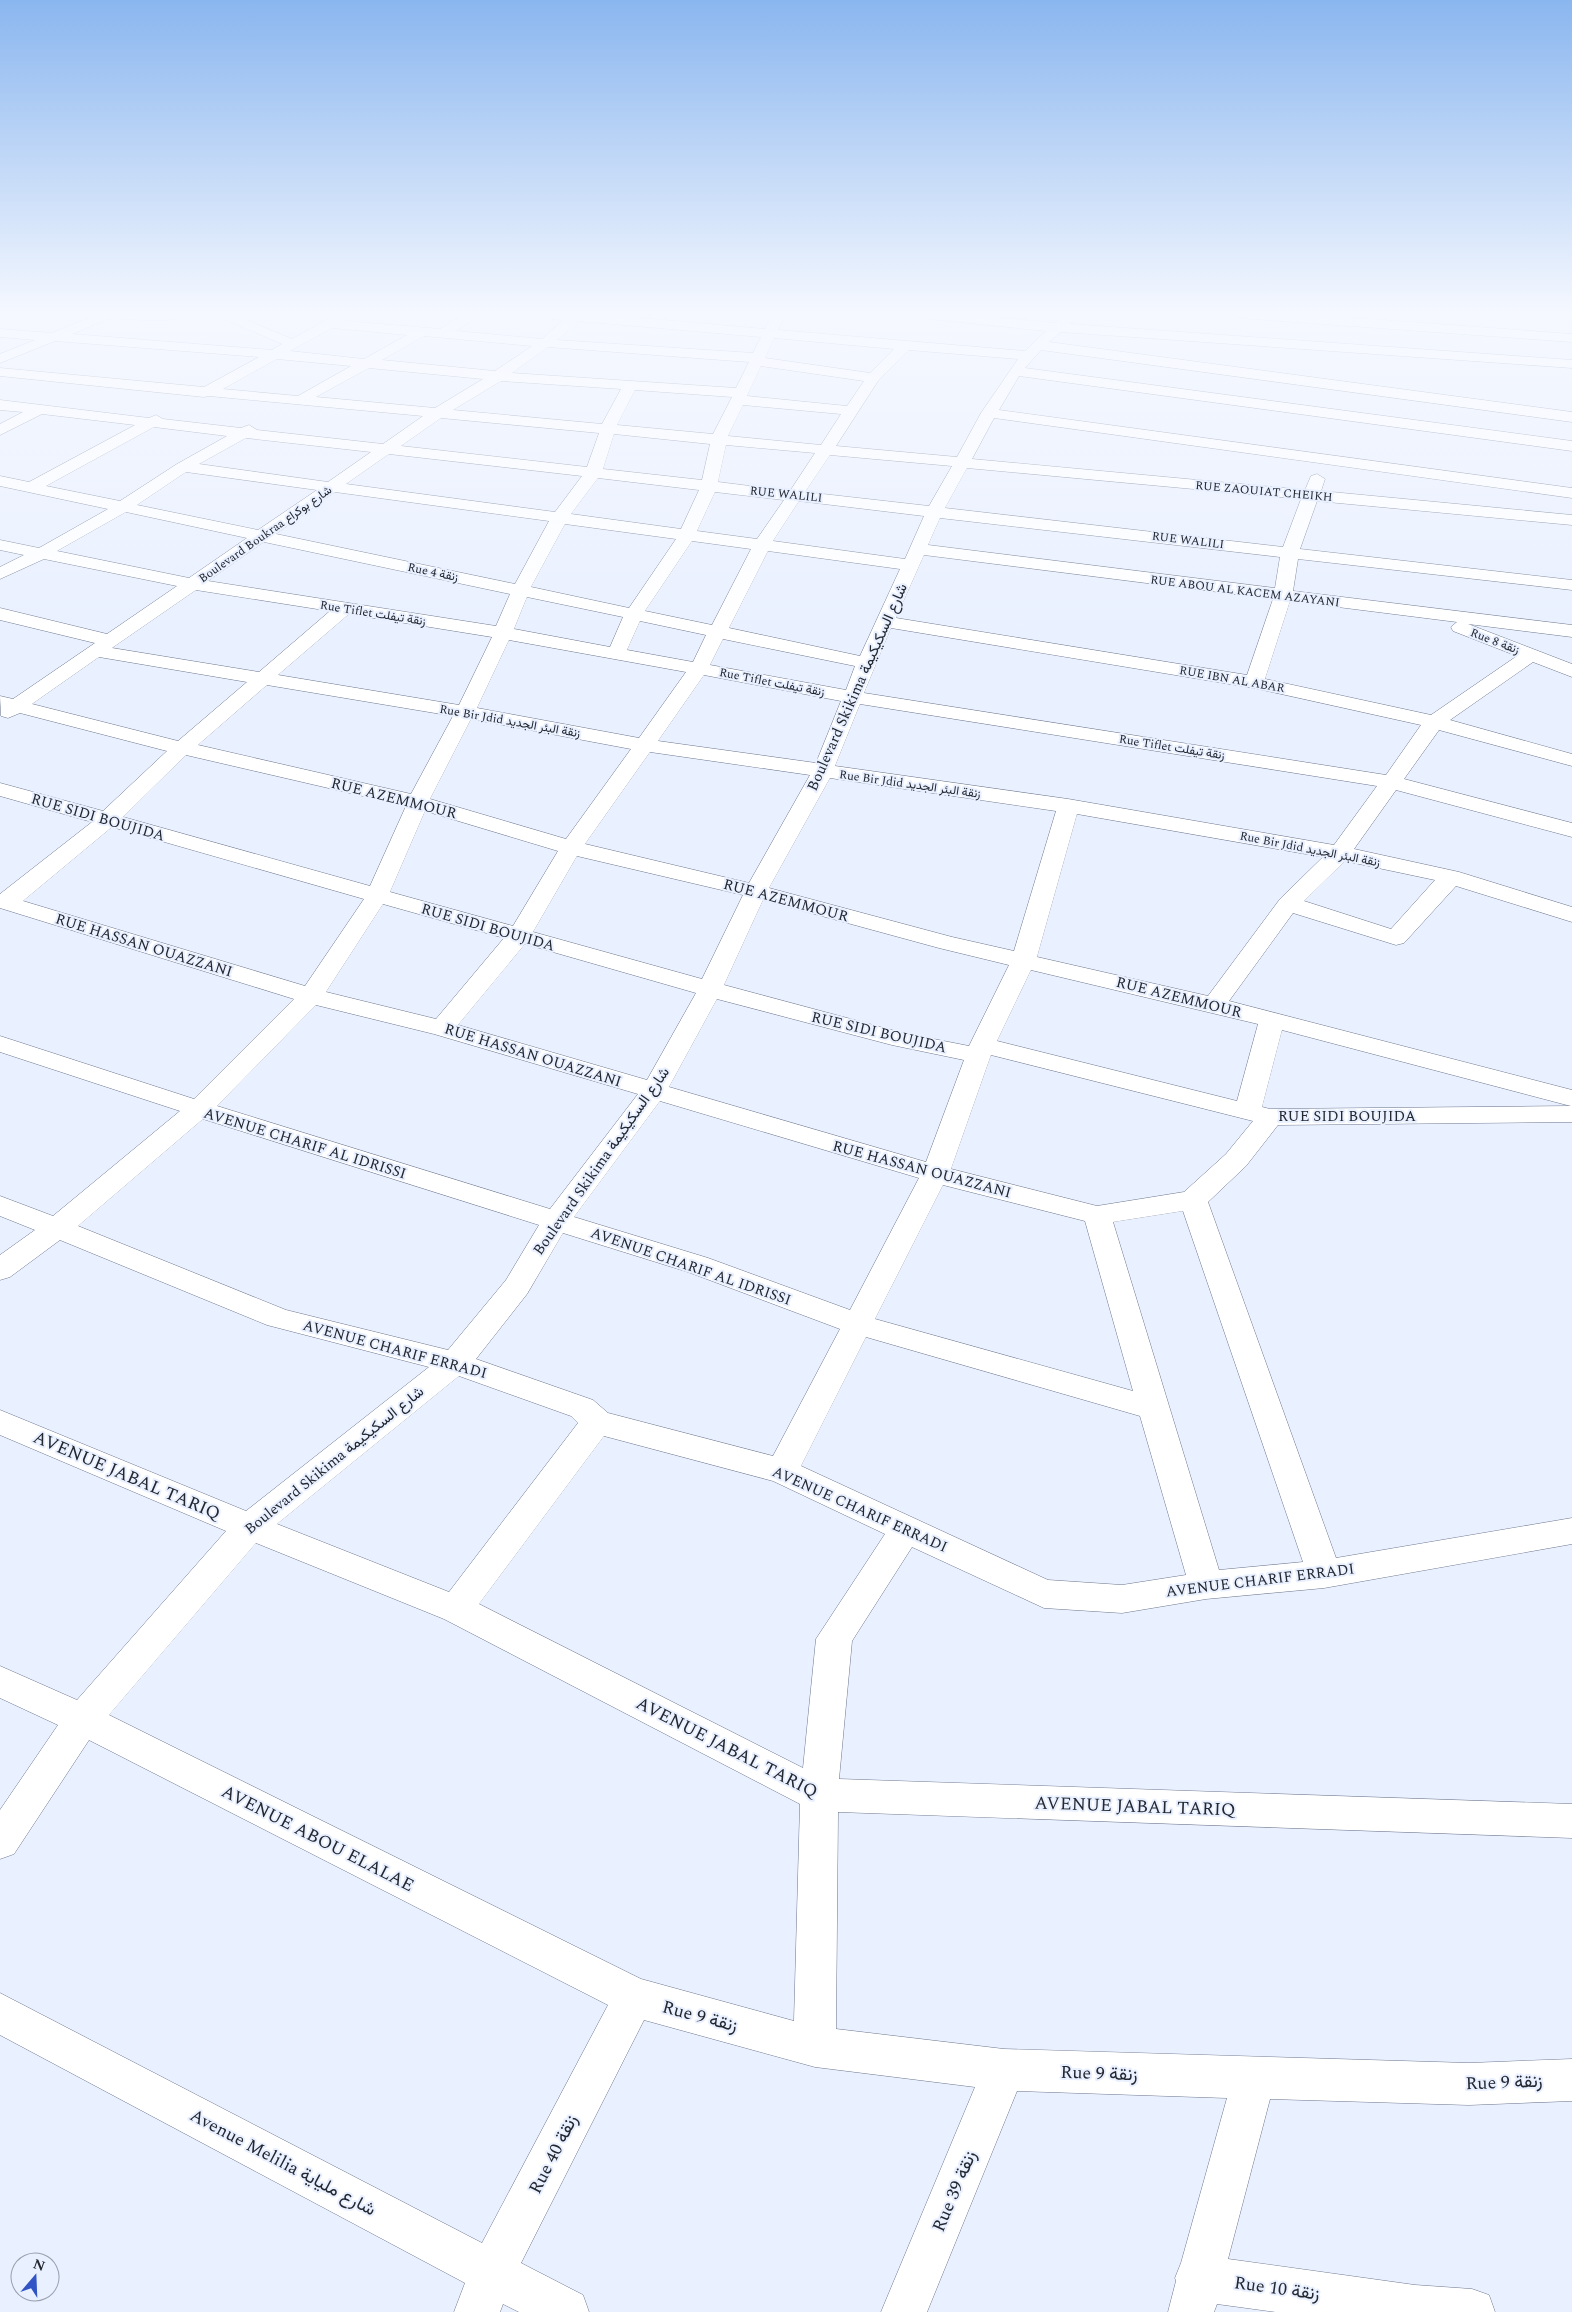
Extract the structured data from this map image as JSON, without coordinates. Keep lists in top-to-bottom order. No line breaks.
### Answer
{"streets":{"street":["RUE ZAOUIAT CHEIKH","RUE WALILI","Boulevard Boukraa شارع بوكراع","Rue 4 زنقة","RUE ABOU AL KACEM AZAYANI","Rue Tiflet زنقة تيفلت","Rue 8 زنقة","RUE IBN AL ABAR","Boulevard Skikima شارع السكيكيمة","Rue Bir Jdid زنقة البئر الجديد","RUE AZEMMOUR","RUE SIDI BOUJIDA","RUE HASSAN OUAZZANI","AVENUE CHARIF AL IDRISSI","AVENUE CHARIF ERRADI","AVENUE JABAL TARIQ","AVENUE ABOU ELALAE","Rue 9 زنقة","Rue 40 زنقة","Avenue Melilia شارع ملياية","Rue 39 زنقة","Rue 10 زنقة"]},"crossings":[["RUE ZAOUIAT CHEIKH","Boulevard Skikima شارع السكيكيمة"],["RUE WALILI","Boulevard Boukraa شارع بوكراع"],["RUE WALILI","Boulevard Skikima شارع السكيكيمة"],["Boulevard Boukraa شارع بوكراع","Rue 4 زنقة"],["Boulevard Boukraa شارع بوكراع","RUE ABOU AL KACEM AZAYANI"],["Boulevard Boukraa شارع بوكراع","Rue Tiflet زنقة تيفلت"],["Boulevard Boukraa شارع بوكراع","Rue Bir Jdid زنقة البئر الجديد"],["Boulevard Boukraa شارع بوكراع","RUE AZEMMOUR"],["Rue 4 زنقة","Boulevard Skikima شارع السكيكيمة"],["RUE ABOU AL KACEM AZAYANI","Rue 8 زنقة"],["RUE ABOU AL KACEM AZAYANI","Boulevard Skikima شارع السكيكيمة"],["Rue Tiflet زنقة تيفلت","Boulevard Skikima شارع السكيكيمة"],["RUE IBN AL ABAR","Boulevard Skikima شارع السكيكيمة"],["Boulevard Skikima شارع السكيكيمة","Rue Bir Jdid زنقة البئر الجديد"],["Boulevard Skikima شارع السكيكيمة","RUE AZEMMOUR"],["Boulevard Skikima شارع السكيكيمة","RUE SIDI BOUJIDA"],["Boulevard Skikima شارع السكيكيمة","RUE HASSAN OUAZZANI"],["Boulevard Skikima شارع السكيكيمة","AVENUE CHARIF AL IDRISSI"],["Boulevard Skikima شارع السكيكيمة","AVENUE CHARIF ERRADI"],["Boulevard Skikima شارع السكيكيمة","AVENUE JABAL TARIQ"],["Boulevard Skikima شارع السكيكيمة","AVENUE ABOU ELALAE"],["AVENUE ABOU ELALAE","Rue 9 زنقة"],["AVENUE ABOU ELALAE","Rue 40 زنقة"],["Rue 9 زنقة","Rue 40 زنقة"],["Rue 9 زنقة","Rue 39 زنقة"],["Rue 40 زنقة","Avenue Melilia شارع ملياية"]],"north":"top"}
